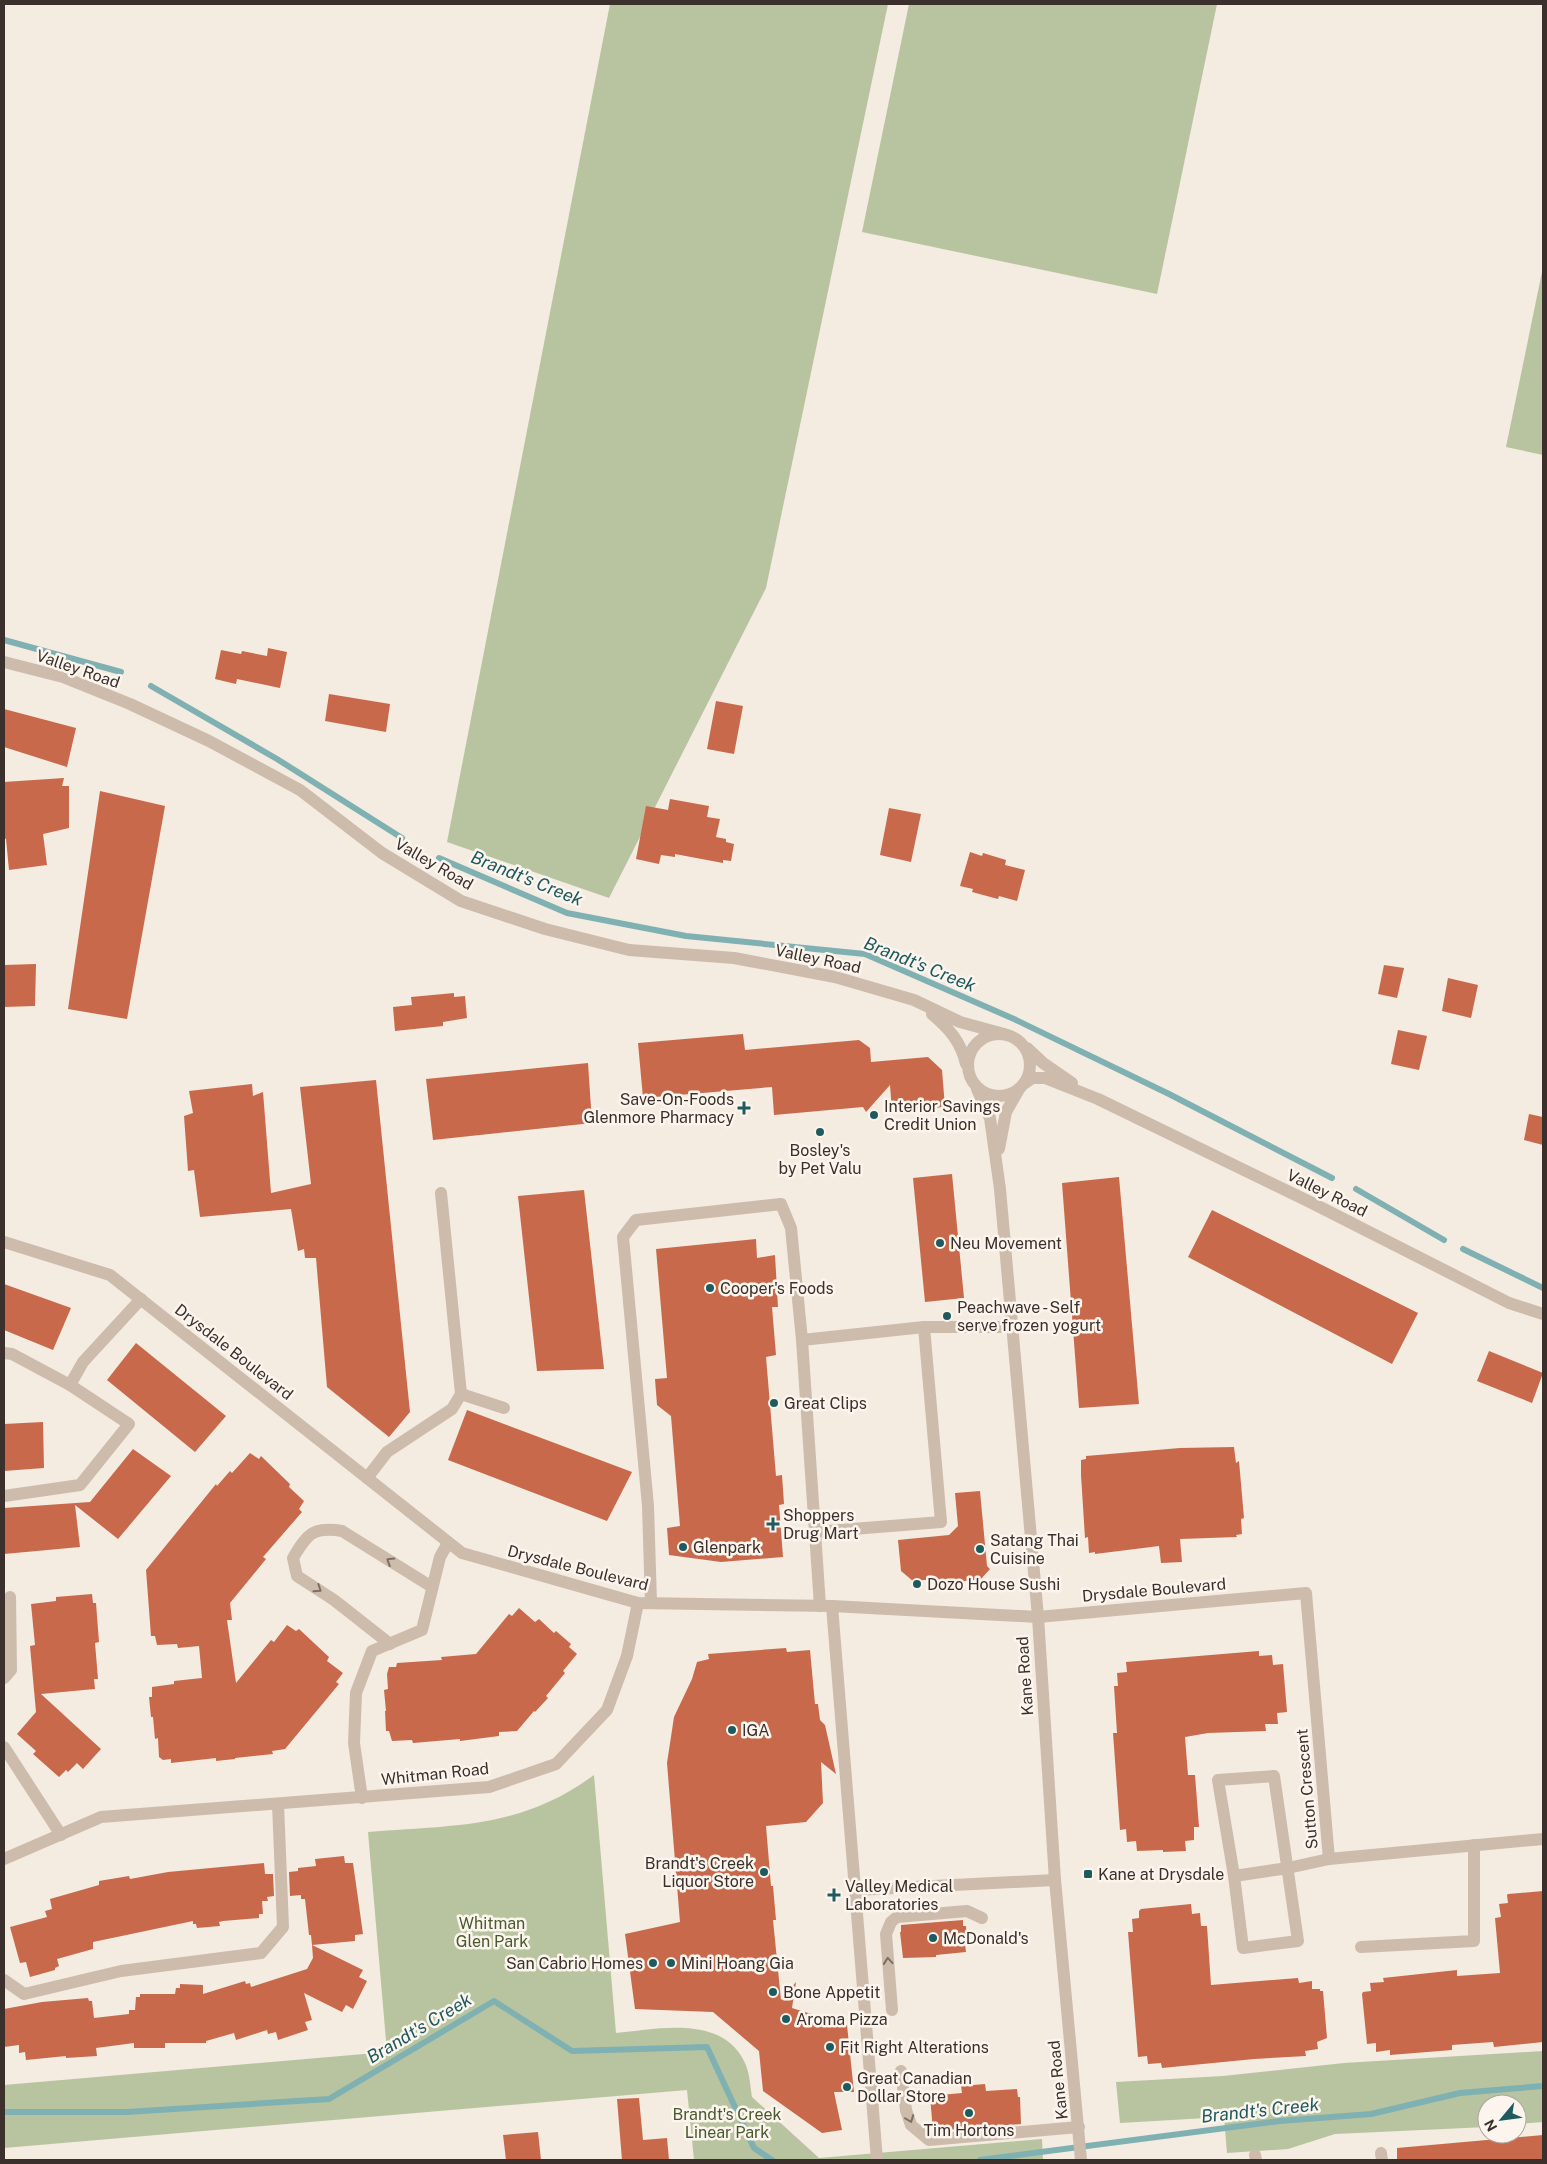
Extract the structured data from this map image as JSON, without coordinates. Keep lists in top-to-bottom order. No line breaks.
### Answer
{"streets":{"street":["Valley Road","Drysdale Boulevard","Kane Road","Whitman Road","Sutton Crescent"]},"crossings":[["Valley Road","Kane Road"],["Drysdale Boulevard","Kane Road"],["Drysdale Boulevard","Whitman Road"],["Drysdale Boulevard","Sutton Crescent"]],"water":["Brandt's Creek"],"parks":["Whitman Glen Park","Brandt's Creek Linear Park"],"places":{"health":["Save-On-Foods Glenmore Pharmacy","Shoppers Drug Mart","Valley Medical Laboratories"],"other":["Interior Savings Credit Union","Bosley's by Pet Valu","Neu Movement","Cooper's Foods","Peachwave - Self serve frozen yogurt","Great Clips","Glenpark","Satang Thai Cuisine","Dozo House Sushi","IGA","Brandt's Creek Liquor Store","McDonald's","San Cabrio Homes","Mini Hoang Gia","Bone Appetit","Aroma Pizza","Fit Right Alterations","Great Canadian Dollar Store","Tim Hortons"],"transit":["Kane at Drysdale"]},"north":"bottom left"}
